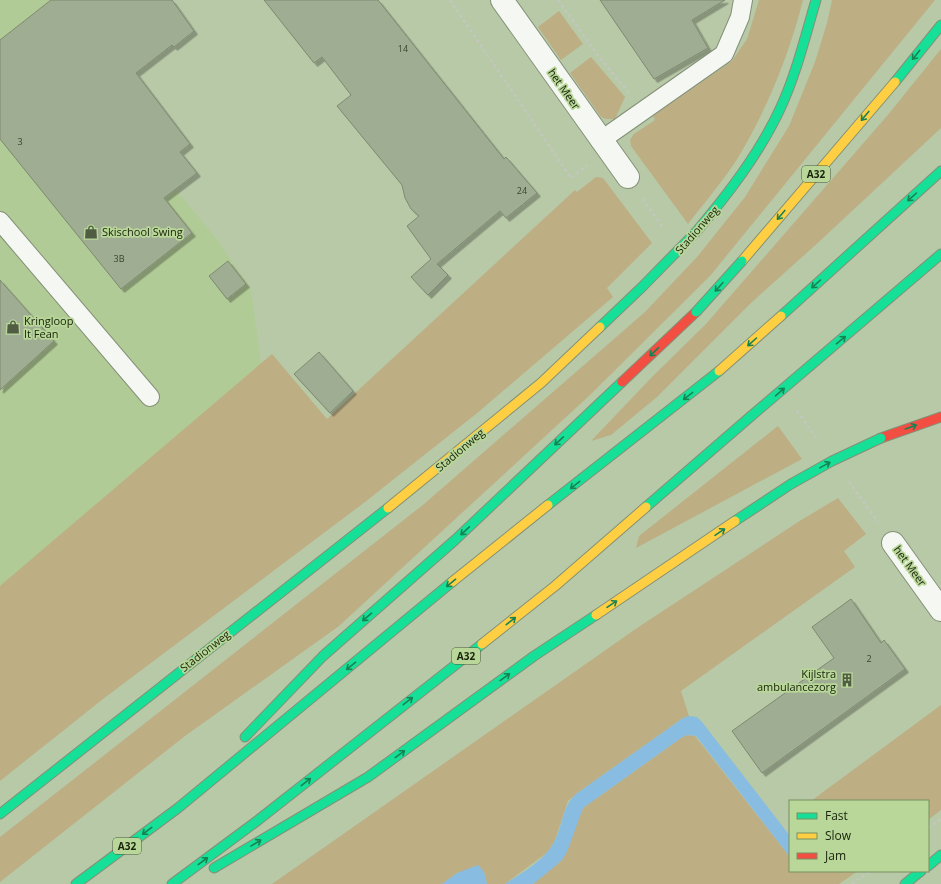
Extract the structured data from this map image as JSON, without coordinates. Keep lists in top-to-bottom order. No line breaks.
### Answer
{"streets":{"main road":["A32","Stadionweg"],"street":["het Meer"]},"places":{"shop":["Skischool Swing","Kringloop It Fean"],"building":["Kijlstra ambulancezorg"]},"house_numbers":["14","3","24","3B","2"],"legend":["Fast","Slow","Jam"]}
